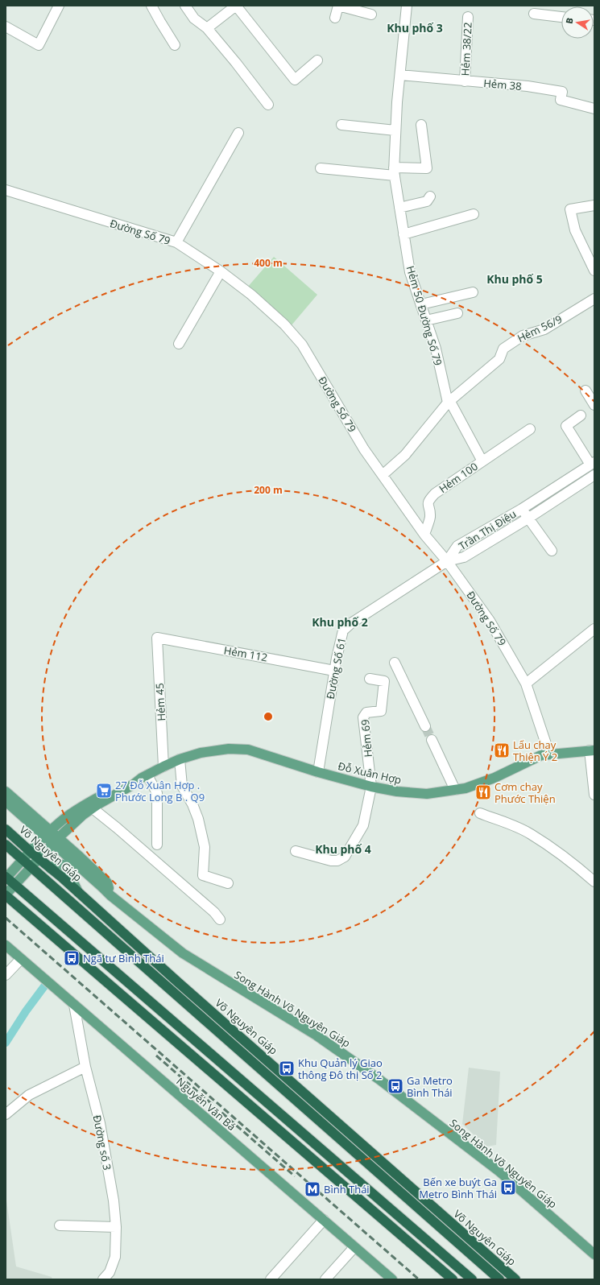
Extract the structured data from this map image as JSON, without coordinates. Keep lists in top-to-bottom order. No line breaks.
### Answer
{"streets":{"highway":["Võ Nguyên Giáp"],"main road":["Đỗ Xuân Hợp","Song Hành Võ Nguyên Giáp","Nguyễn Văn Bá"],"street":["Hẻm 38/22","Hẻm 38","Đường Số 79","Hẻm 50 Đường Số 79","Hẻm 56/9","Hẻm 100","Trần Thị Điệu","Hẻm 112","Đường Số 61","Hẻm 45","Hẻm 69","Đường số 3"]},"crossings":[["Hẻm 38/22","Hẻm 38"],["Hẻm 38","Hẻm 50 Đường Số 79"],["Đường Số 79","Hẻm 100"],["Đường Số 79","Trần Thị Điệu"],["Đường Số 79","Đường Số 61"],["Đường Số 79","Đỗ Xuân Hợp"],["Hẻm 50 Đường Số 79","Hẻm 56/9"],["Hẻm 50 Đường Số 79","Hẻm 100"],["Trần Thị Điệu","Đường Số 61"],["Hẻm 112","Đường Số 61"],["Hẻm 112","Hẻm 45"],["Đường Số 61","Đỗ Xuân Hợp"],["Hẻm 45","Đỗ Xuân Hợp"],["Hẻm 69","Đỗ Xuân Hợp"],["Đỗ Xuân Hợp","Võ Nguyên Giáp"],["Đỗ Xuân Hợp","Song Hành Võ Nguyên Giáp"],["Nguyễn Văn Bá","Đường số 3"]],"districts":["Khu phố 3","Khu phố 5","Khu phố 2","Khu phố 4"],"places":{"restaurant":["Lẩu chay Thiện Ý 2","Cơm chay Phước Thiện"],"supermarket":["27 Đỗ Xuân Hợp . Phước Long B . Q9"],"bus stop":["Ngã tư Bình Thái","Khu Quản lý Giao thông Đô thị Số 2","Ga Metro Bình Thái","Bến xe buýt Ga Metro Bình Thái"],"metro station":["Bình Thái"]},"north":"left","rings":["400 m","200 m"]}
